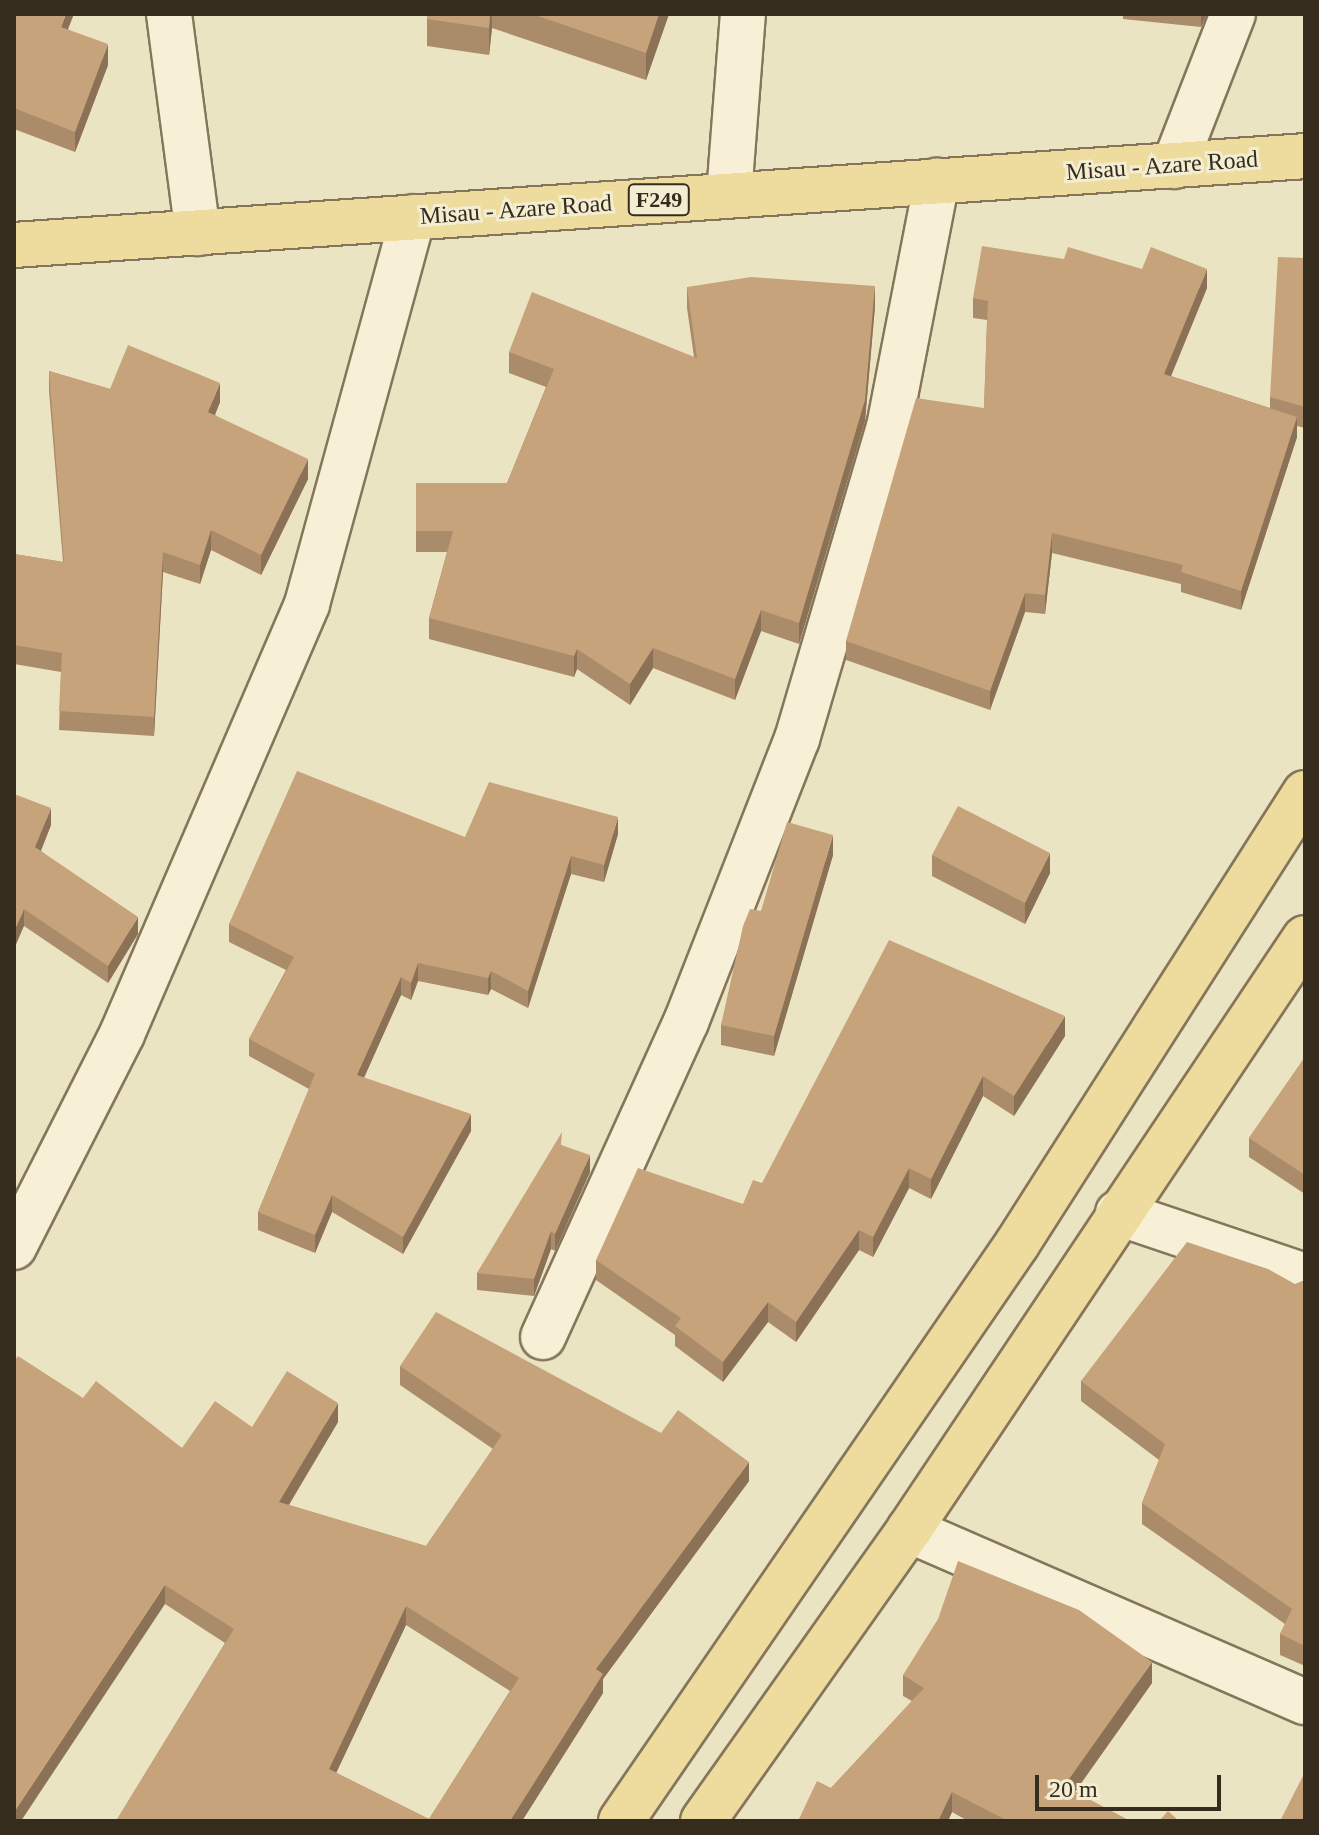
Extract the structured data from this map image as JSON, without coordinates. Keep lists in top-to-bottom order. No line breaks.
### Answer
{"streets":{"main road":["Misau - Azare Road","F249"]},"scale_bar":"20 m"}
